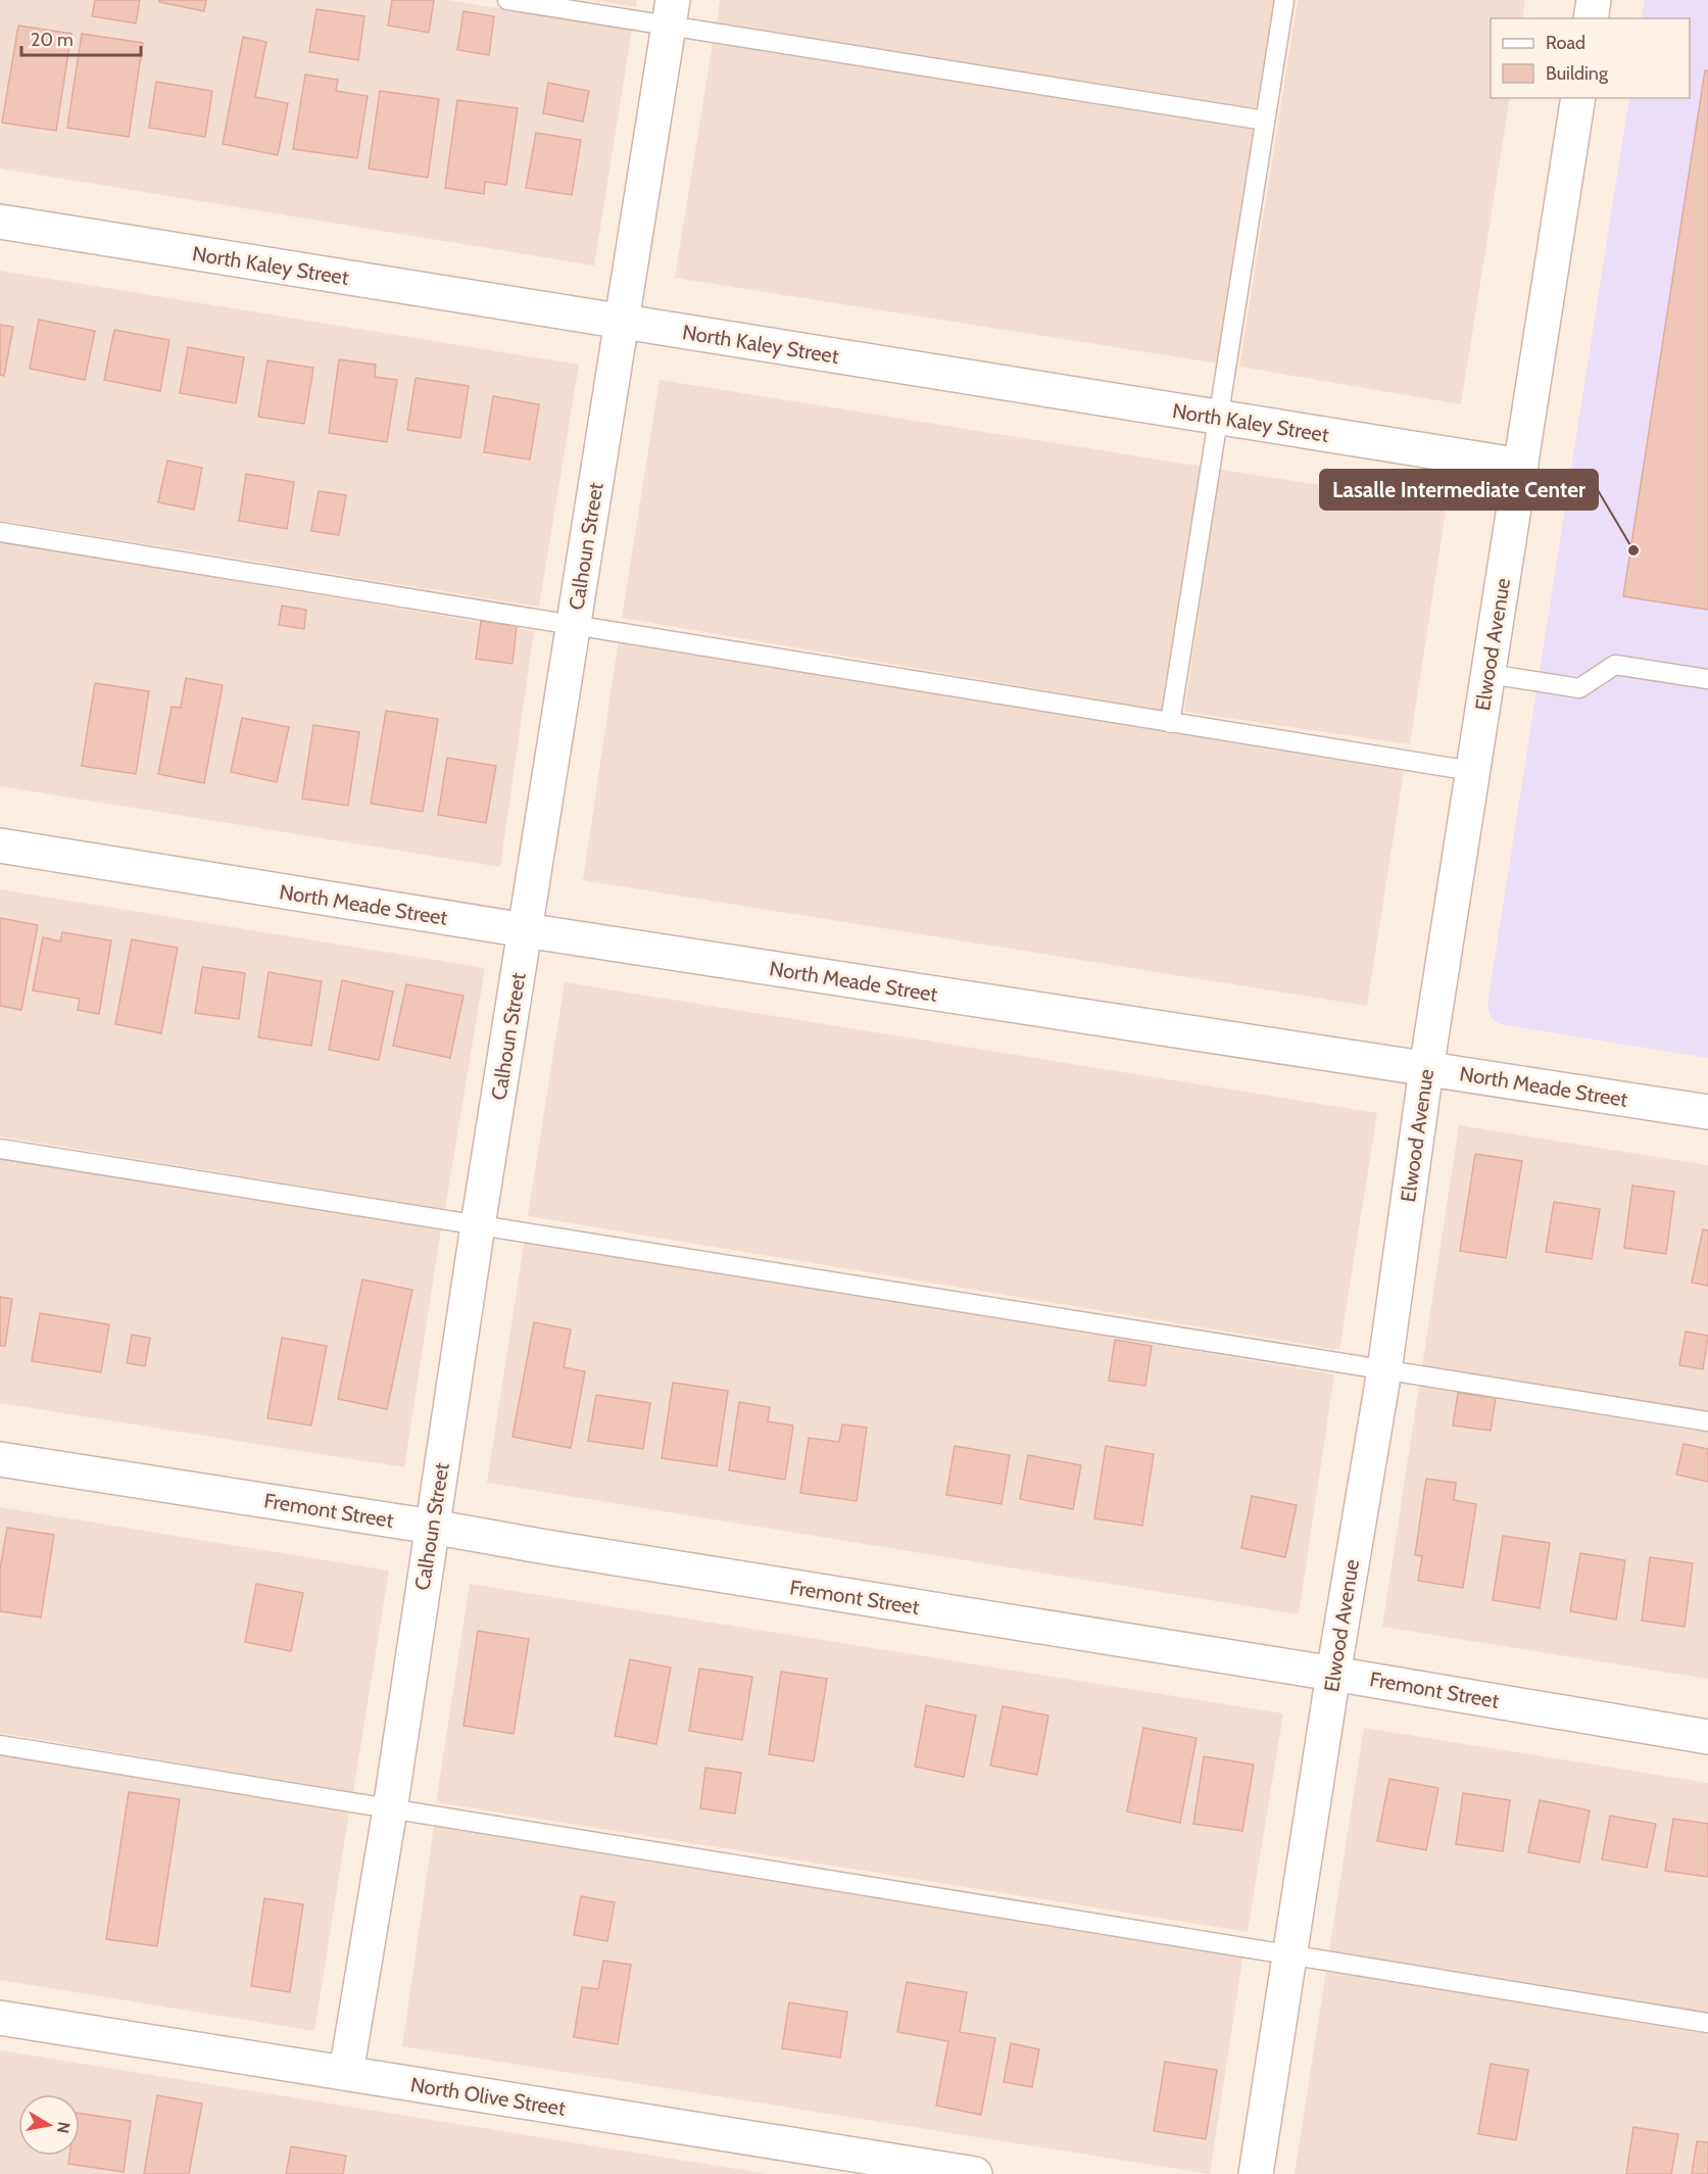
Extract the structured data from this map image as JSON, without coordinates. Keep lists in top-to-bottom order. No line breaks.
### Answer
{"streets":{"street":["North Kaley Street","Calhoun Street","Elwood Avenue","North Meade Street","Fremont Street","North Olive Street"]},"crossings":[["North Kaley Street","Calhoun Street"],["North Kaley Street","Elwood Avenue"],["Calhoun Street","North Meade Street"],["Calhoun Street","Fremont Street"],["Calhoun Street","North Olive Street"],["Elwood Avenue","North Meade Street"],["Elwood Avenue","Fremont Street"]],"places":["Lasalle Intermediate Center"],"legend":["Road","Building"],"scale_bar":"20 m","north":"right"}
